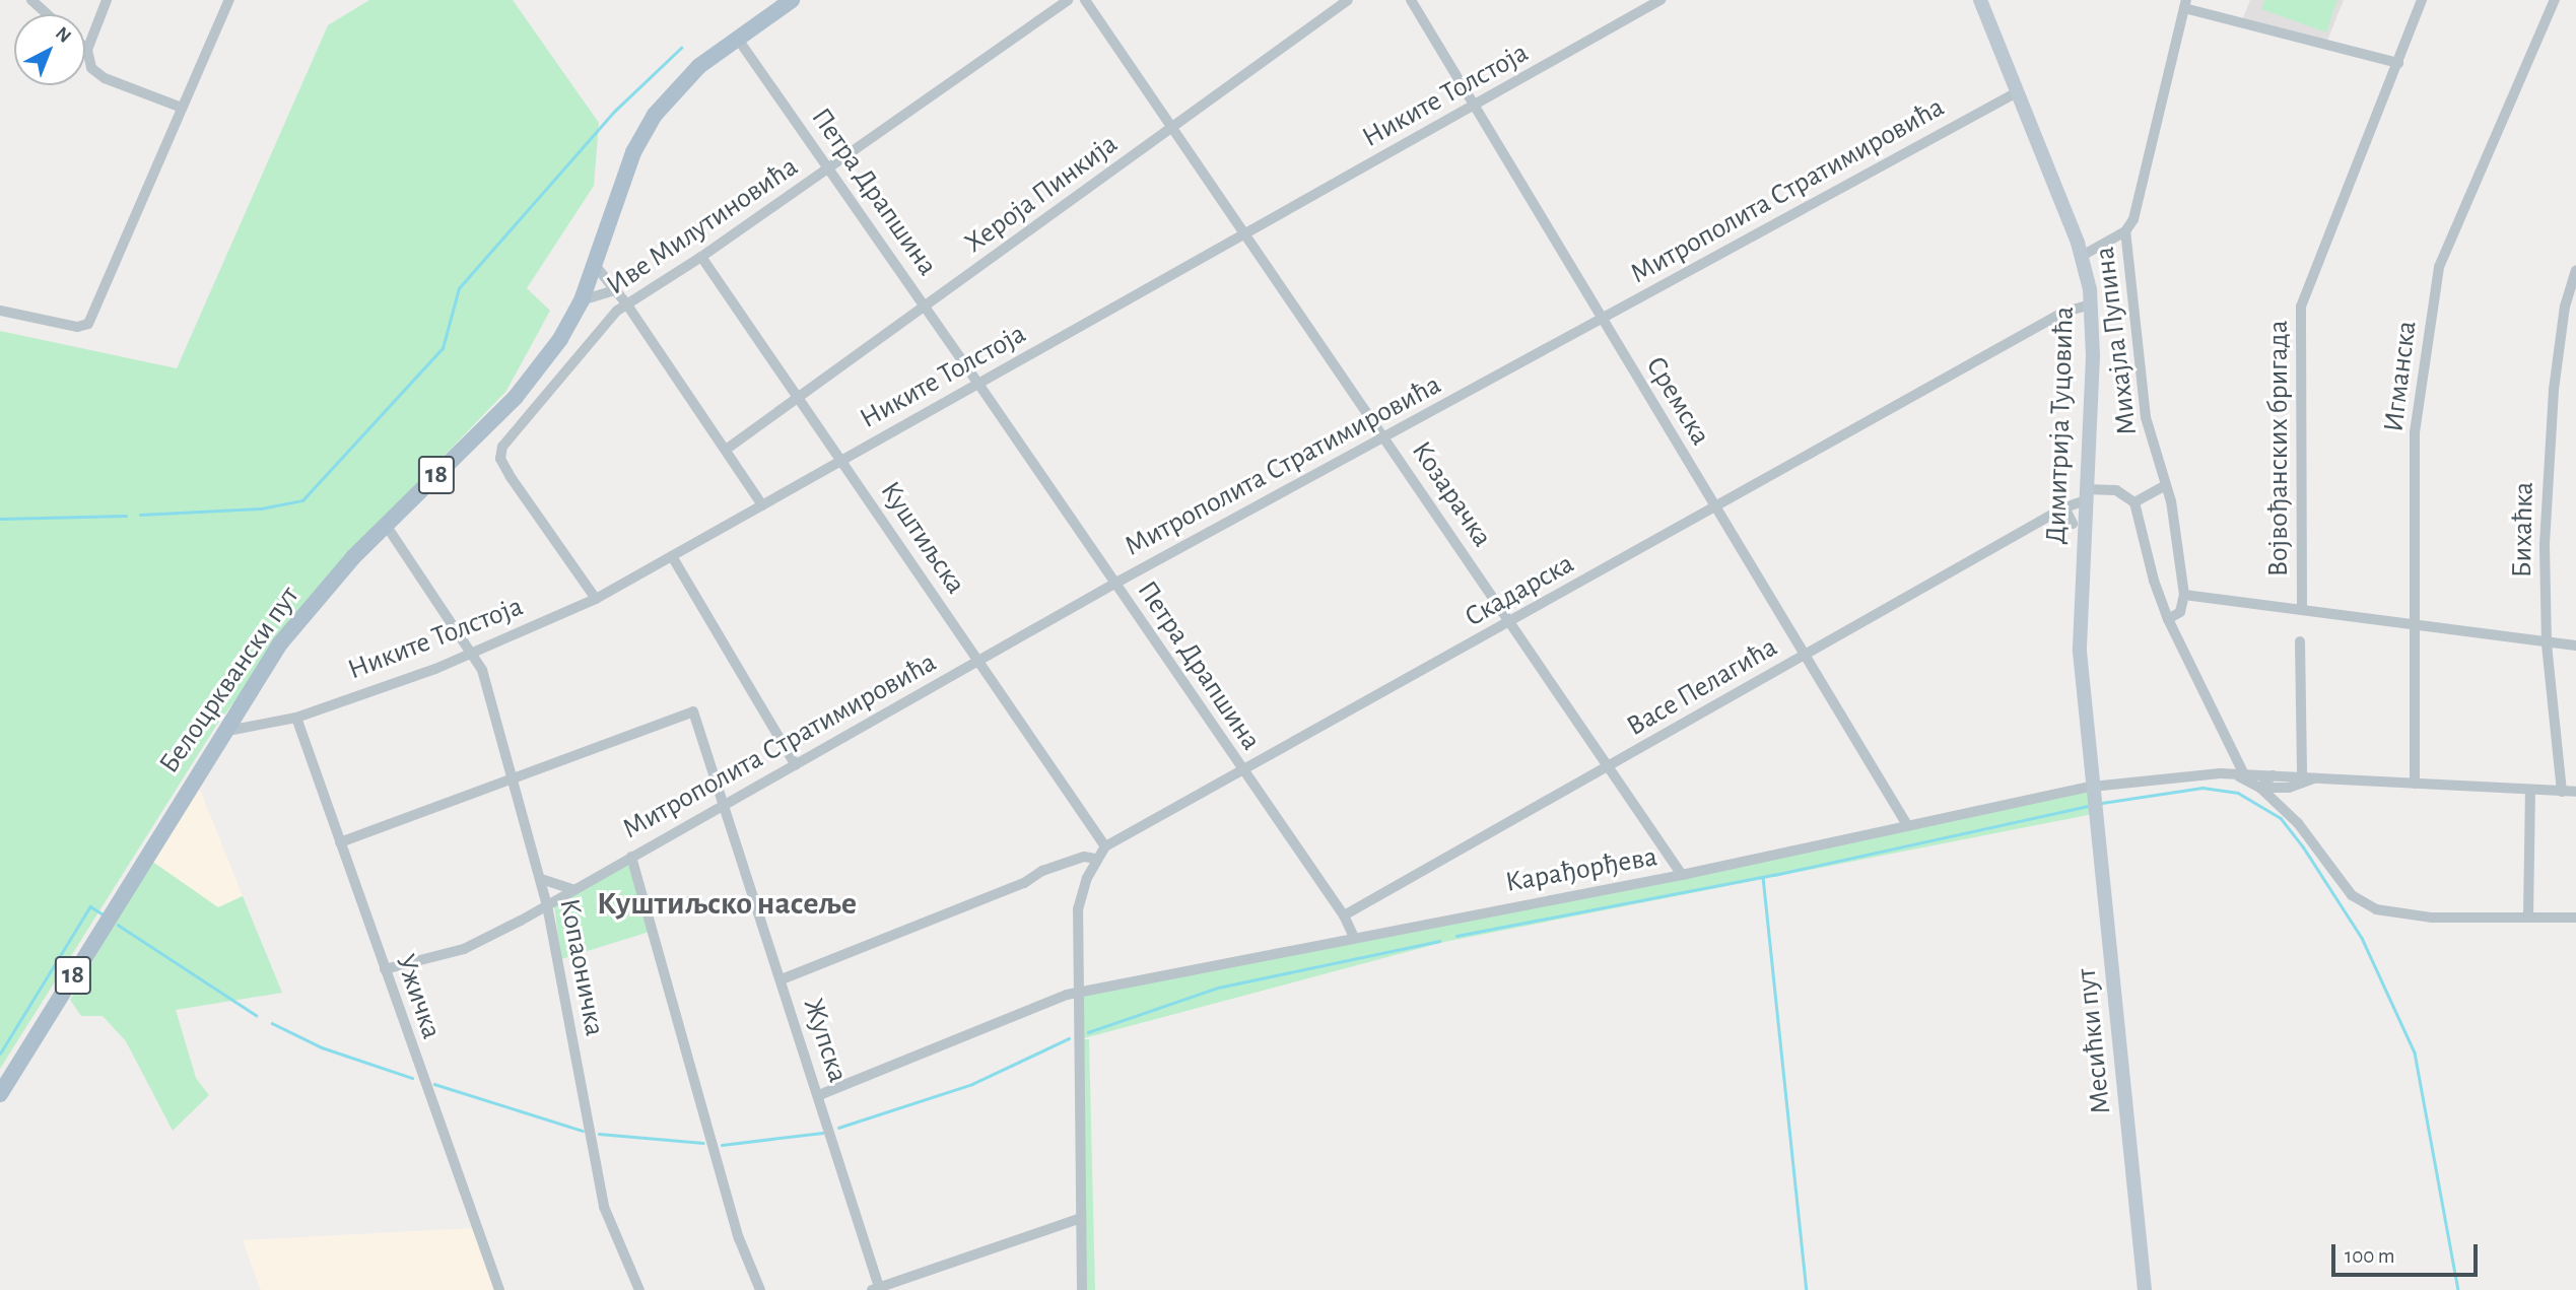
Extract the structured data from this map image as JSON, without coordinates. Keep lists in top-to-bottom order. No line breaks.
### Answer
{"streets":{"main road":["18","Белоцрквански пут"],"street":["Никите Толстоја","Митрополита Стратимировића","Петра Драпшина","Хероја Пинкија","Иве Милутиновића","Михајла Пупина","Игманска","Сремска","Димитрија Туцовића","Војвођанских бригада","Козарачка","Бихаћка","Куштиљска","Скадарска","Васе Пелагића","Карађорђева","Копаоничка","Ужичка","Жупска","Месићки пут"]},"crossings":[["Никите Толстоја","Петра Драпшина"],["Никите Толстоја","Иве Милутиновића"],["Никите Толстоја","Сремска"],["Никите Толстоја","Козарачка"],["Никите Толстоја","Куштиљска"],["Никите Толстоја","Белоцрквански пут"],["Никите Толстоја","Копаоничка"],["Никите Толстоја","Ужичка"],["Митрополита Стратимировића","Петра Драпшина"],["Митрополита Стратимировића","Сремска"],["Митрополита Стратимировића","Димитрија Туцовића"],["Митрополита Стратимировића","Козарачка"],["Митрополита Стратимировића","Куштиљска"],["Митрополита Стратимировића","Копаоничка"],["Митрополита Стратимировића","Ужичка"],["Митрополита Стратимировића","Жупска"],["Петра Драпшина","Хероја Пинкија"],["Петра Драпшина","Иве Милутиновића"],["Петра Драпшина","18"],["Петра Драпшина","Скадарска"],["Петра Драпшина","Васе Пелагића"],["Петра Драпшина","Карађорђева"],["Хероја Пинкија","Козарачка"],["Хероја Пинкија","Куштиљска"],["Иве Милутиновића","Куштиљска"],["Игманска","Војвођанских бригада"],["Игманска","Карађорђева"],["Сремска","Скадарска"],["Сремска","Васе Пелагића"],["Сремска","Карађорђева"],["Димитрија Туцовића","Скадарска"],["Димитрија Туцовића","Васе Пелагића"],["Димитрија Туцовића","Карађорђева"],["Димитрија Туцовића","Месићки пут"],["Војвођанских бригада","Бихаћка"],["18","Белоцрквански пут"],["Козарачка","Скадарска"],["Козарачка","Васе Пелагића"],["Козарачка","Карађорђева"],["Бихаћка","Карађорђева"],["Куштиљска","Скадарска"],["Скадарска","Карађорђева"],["Белоцрквански пут","Копаоничка"],["Карађорђева","Жупска"],["Карађорђева","Месићки пут"],["Копаоничка","Жупска"]],"districts":["Куштиљско насеље"],"scale_bar":"100 m","north":"top right"}
